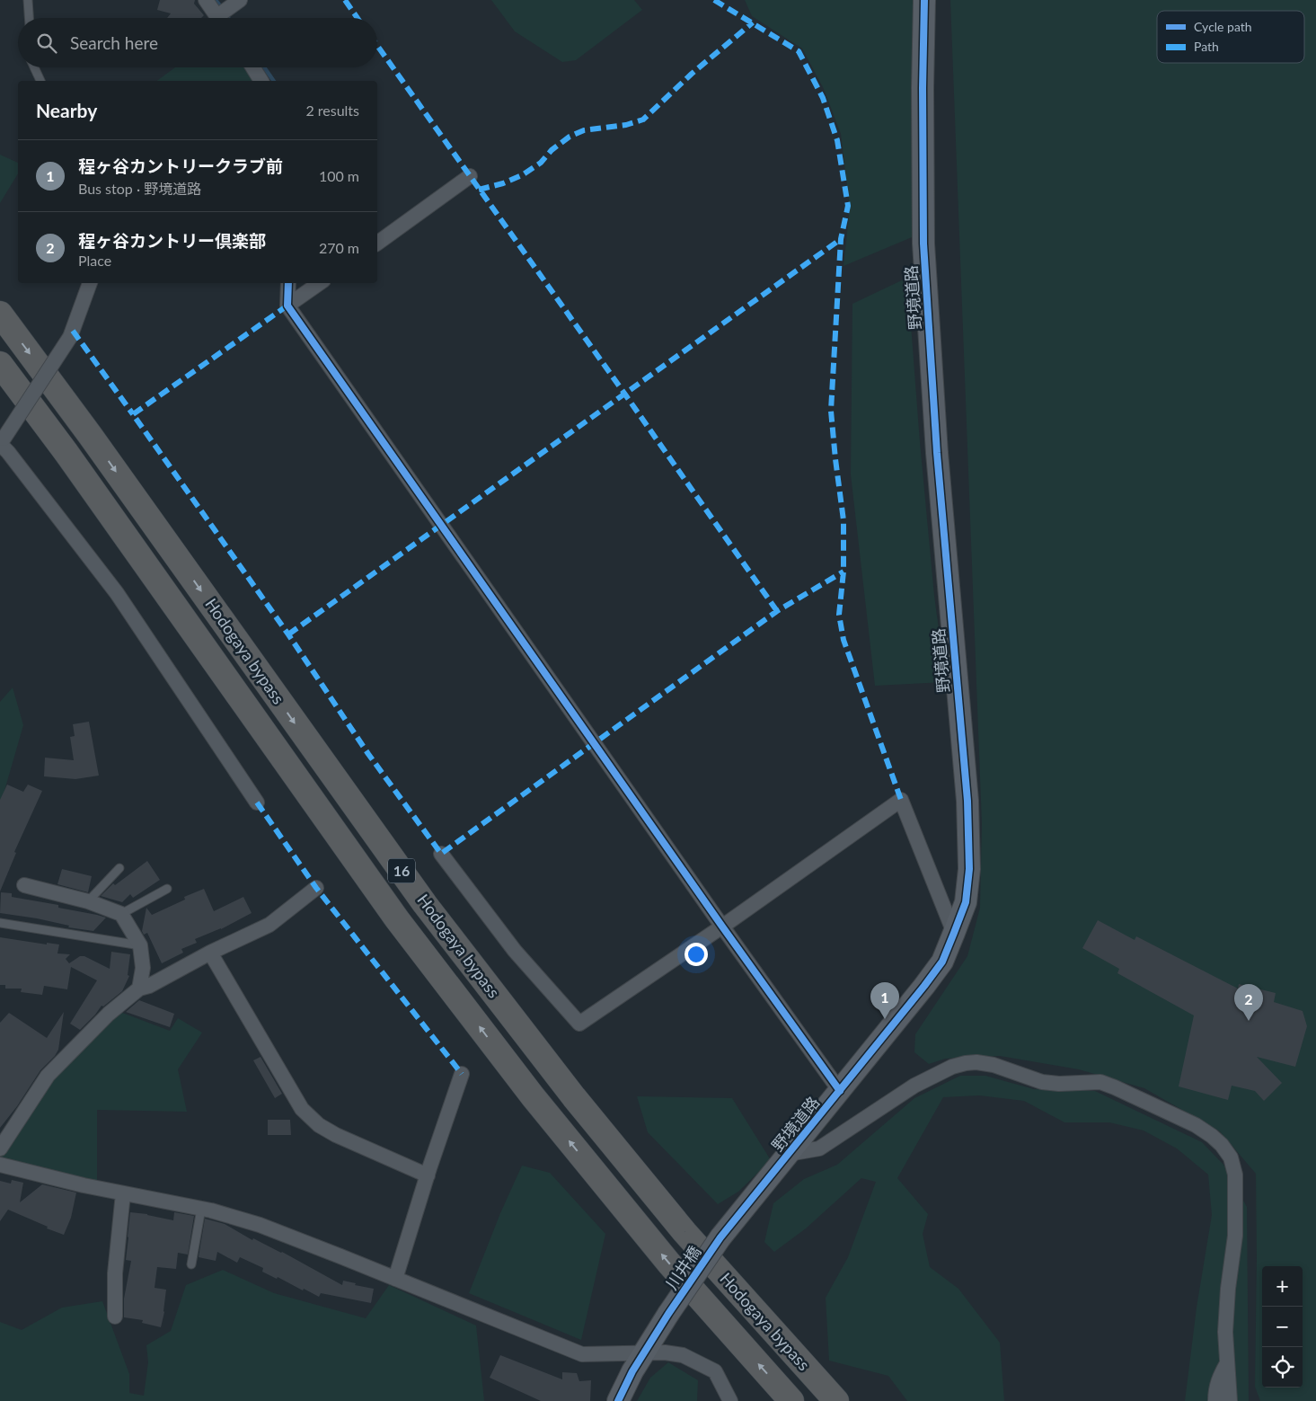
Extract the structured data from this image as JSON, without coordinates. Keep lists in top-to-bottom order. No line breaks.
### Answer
{"streets":{"highway":["Hodogaya bypass","16"],"street":["野境道路","川井橋"]},"crossings":[["野境道路","川井橋"]],"legend":["Cycle path","Path"],"page":{"search":"Search here","heading":["Nearby","2 results"],"list":[{"mark":"1","name":"程ヶ谷カントリークラブ前","note":"Bus stop · 野境道路","value":"100 m"},{"mark":"2","name":"程ヶ谷カントリー倶楽部","note":"Place","value":"270 m"}],"pins":["1","2"],"map_buttons":["+","−"]}}
